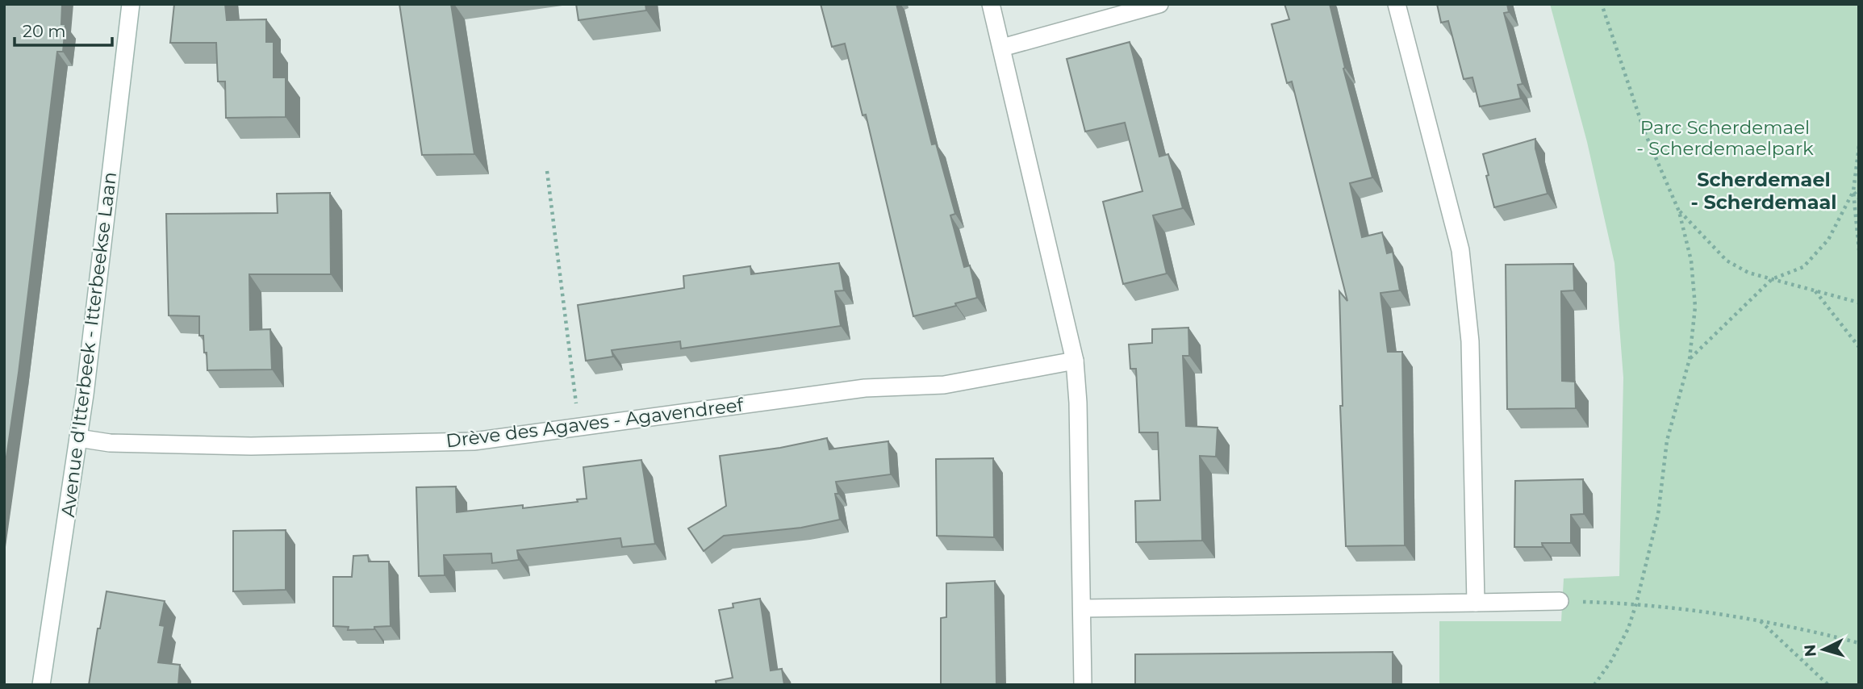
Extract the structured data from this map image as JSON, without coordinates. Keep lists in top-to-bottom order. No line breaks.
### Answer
{"streets":{"street":["Avenue d'Itterbeek - Itterbeekse Laan","Drève des Agaves - Agavendreef"]},"crossings":[["Avenue d'Itterbeek - Itterbeekse Laan","Drève des Agaves - Agavendreef"]],"districts":["Scherdemael - Scherdemaal"],"parks":["Parc Scherdemael - Scherdemaelpark"],"scale_bar":"20 m","north":"left"}
